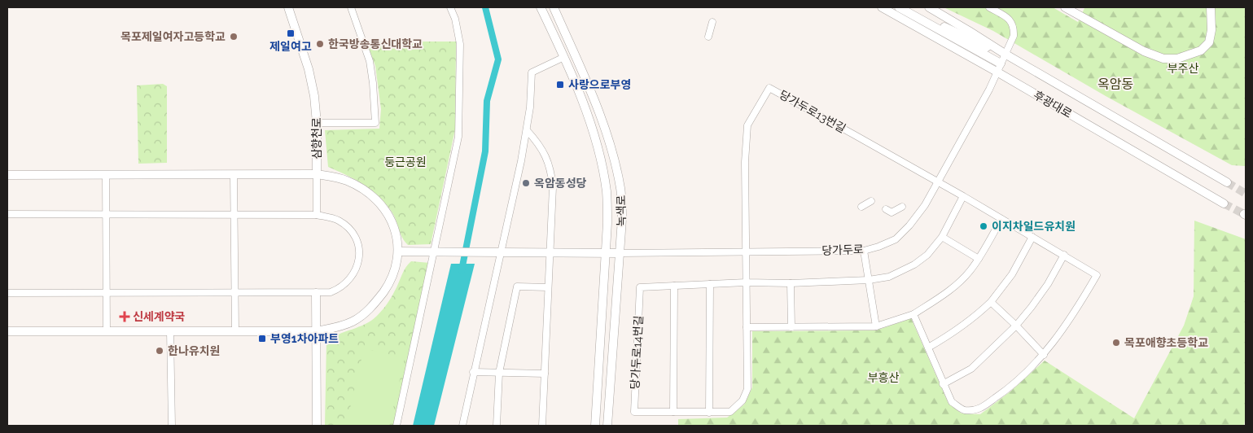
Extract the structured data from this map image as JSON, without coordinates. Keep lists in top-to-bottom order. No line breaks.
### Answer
{"streets":{"street":["후광대로","당가두로13번길","삼향천로","녹색로","당가두로","당가두로14번길"]},"crossings":[["후광대로","당가두로"],["당가두로13번길","당가두로"],["녹색로","당가두로"]],"districts":["옥암동"],"parks":["부주산","둥근공원","부흥산"],"places":{"transit":["제일여고","사랑으로부영","부영1차아파트"],"other":["목포제일여자고등학교","한국방송통신대학교","옥암동성당","이지차일드유치원","목포애향초등학교","한나유치원"],"health":["신세계약국"]}}
